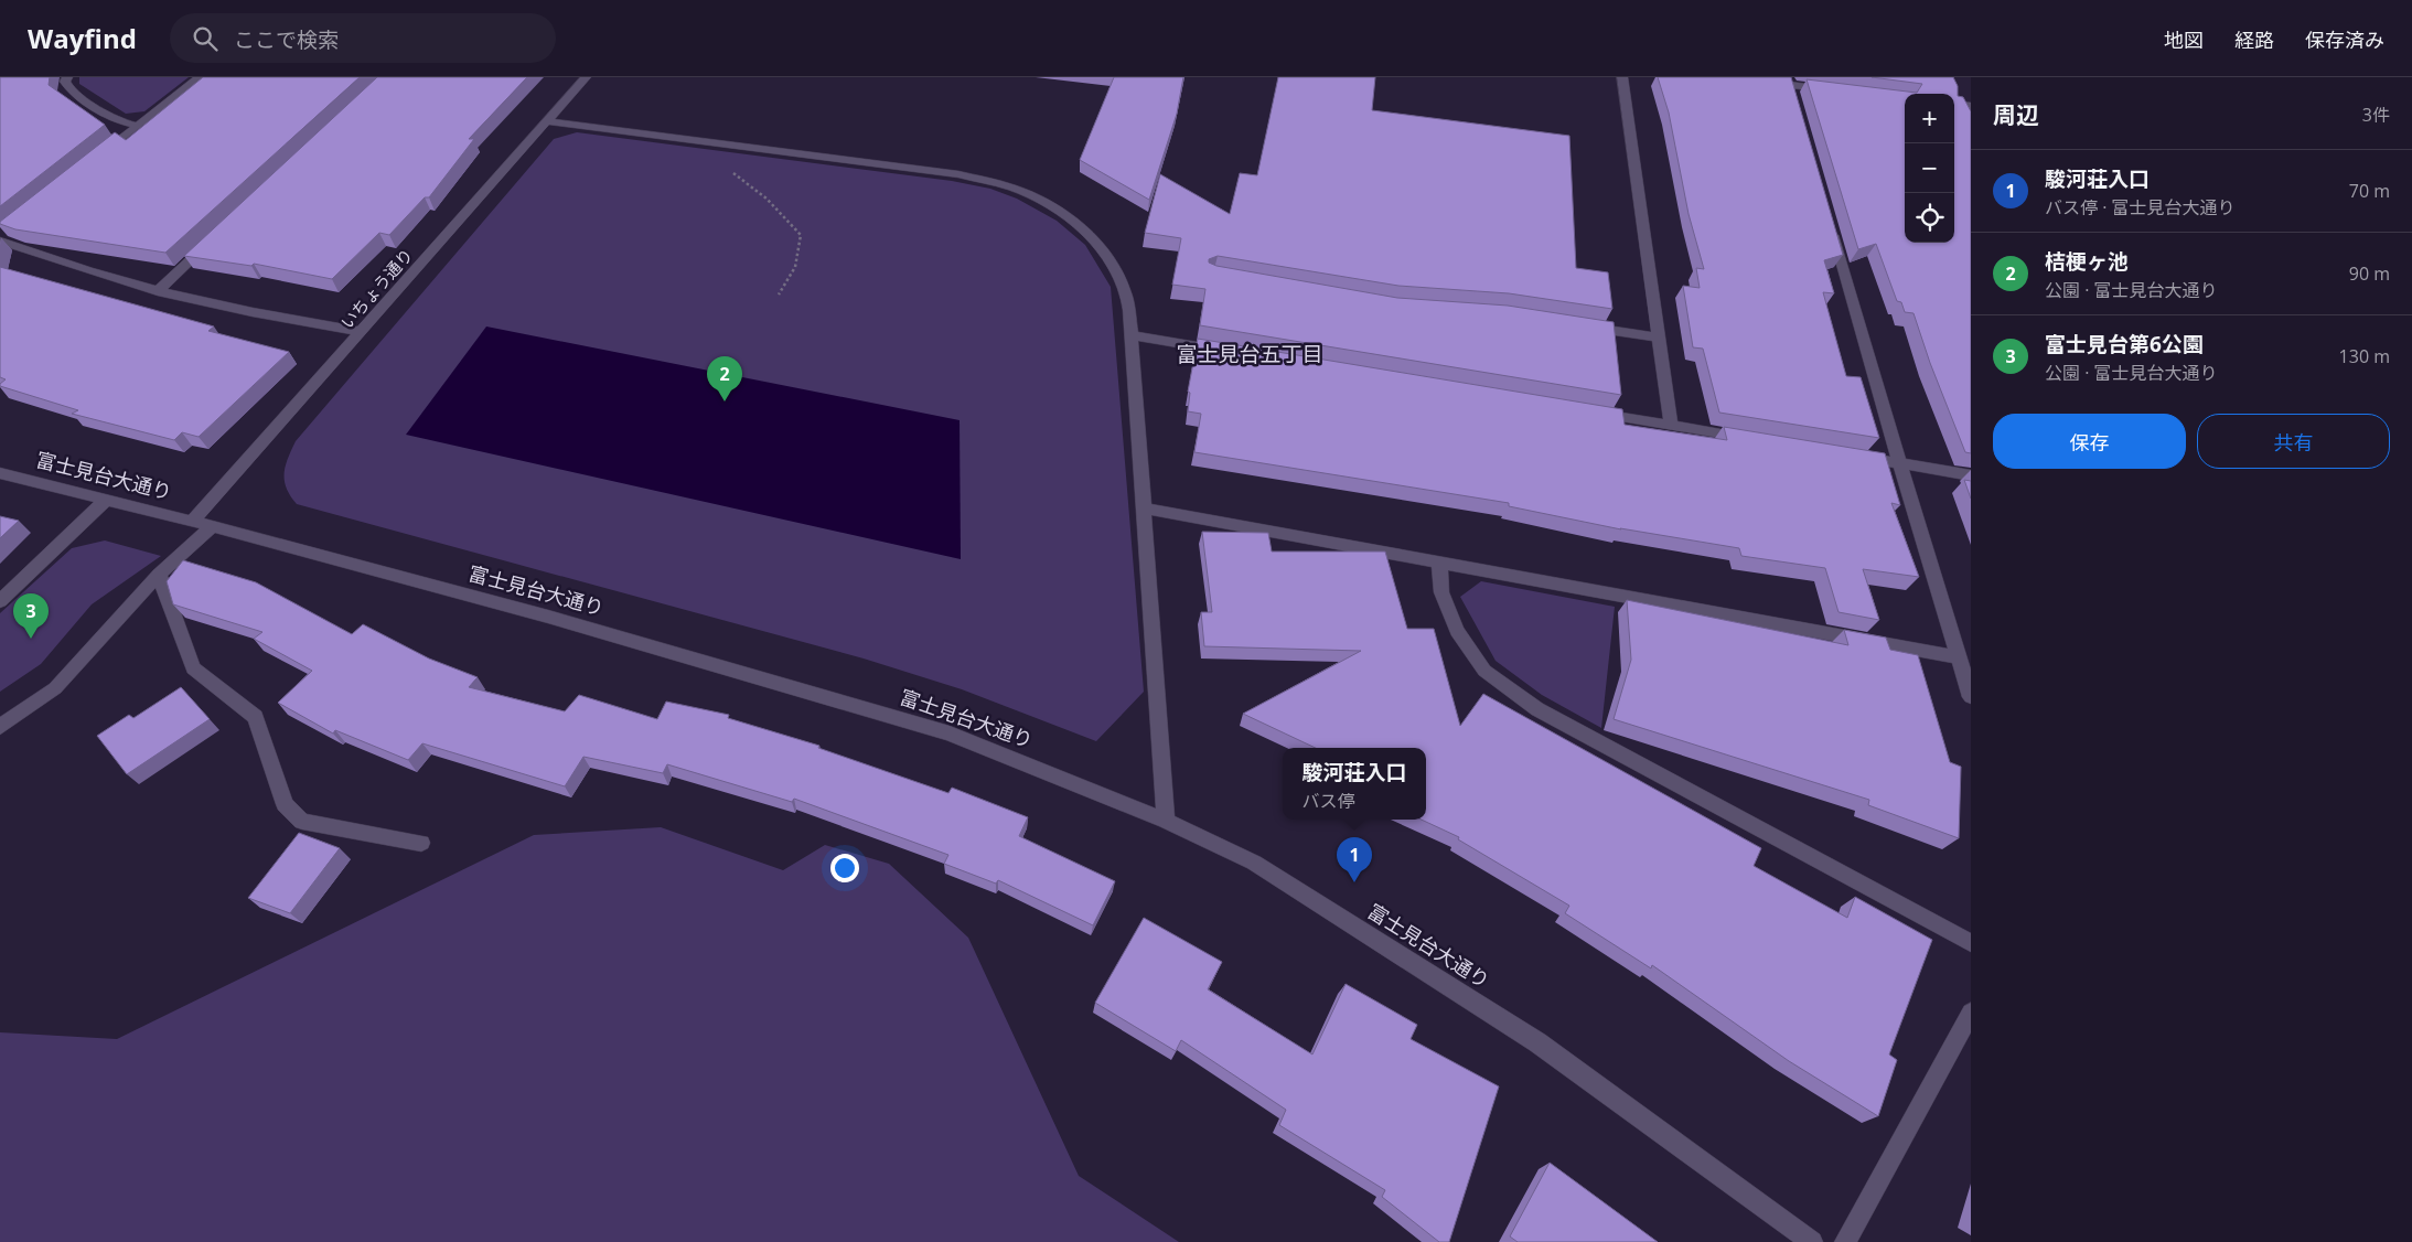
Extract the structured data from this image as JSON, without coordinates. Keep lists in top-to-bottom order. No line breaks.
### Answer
{"streets":{"street":["いちょう通り","富士見台大通り"]},"crossings":[["いちょう通り","富士見台大通り"]],"districts":["富士見台五丁目"],"page":{"header":"Wayfind","search":"ここで検索","nav":["地図","経路","保存済み"],"heading":["周辺","3件"],"map_buttons":["+","−"],"list":[{"mark":"1","name":"駿河荘入口","note":"バス停 · 富士見台大通り","value":"70 m"},{"mark":"2","name":"桔梗ヶ池","note":"公園 · 富士見台大通り","value":"90 m"},{"mark":"3","name":"富士見台第6公園","note":"公園 · 富士見台大通り","value":"130 m"}],"pins":["2","3","1"],"buttons":["保存","共有"],"popup":["駿河荘入口","バス停"]}}
